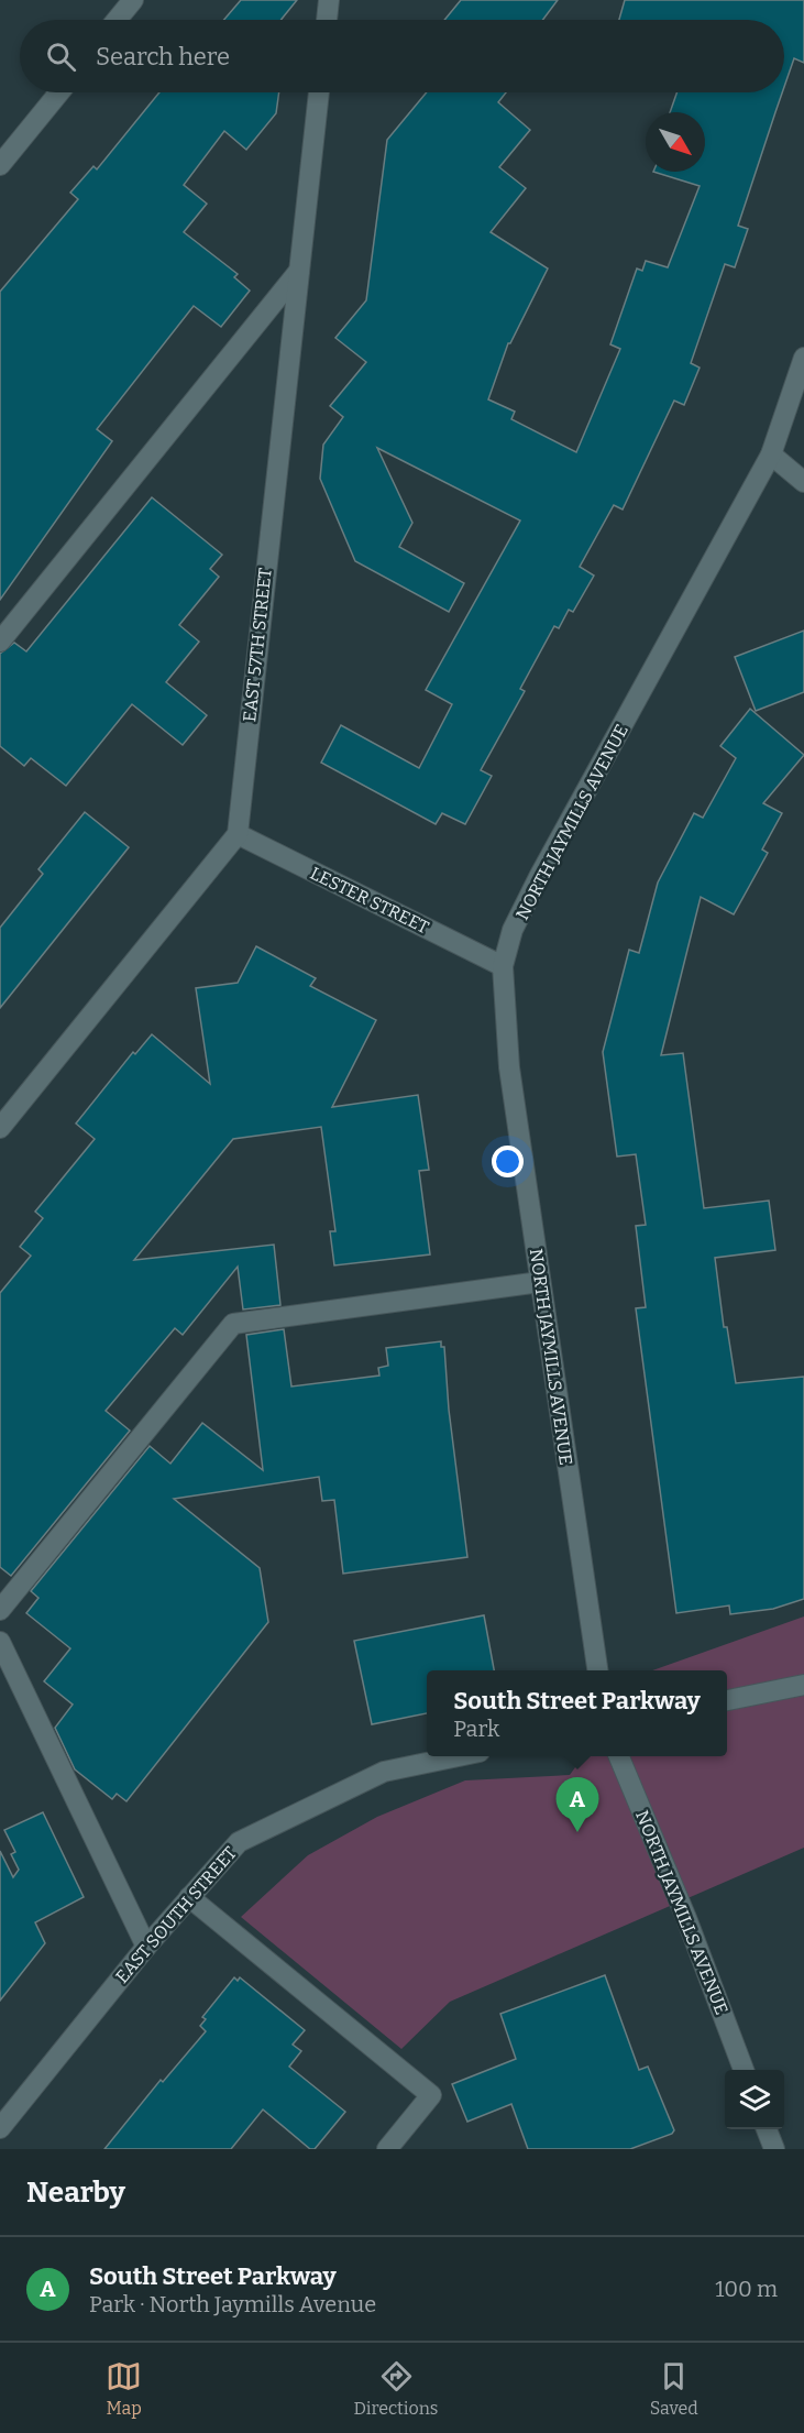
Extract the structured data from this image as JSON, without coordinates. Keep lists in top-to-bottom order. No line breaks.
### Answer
{"streets":{"street":["EAST 57TH STREET","NORTH JAYMILLS AVENUE","LESTER STREET","EAST SOUTH STREET"]},"crossings":[["EAST 57TH STREET","LESTER STREET"],["NORTH JAYMILLS AVENUE","LESTER STREET"]],"north":"bottom right","page":{"search":"Search here","popup":["South Street Parkway","Park"],"pins":"A","heading":"Nearby","list":[{"mark":"A","name":"South Street Parkway","note":"Park · North Jaymills Avenue","value":"100 m"}],"nav":["Map","Directions","Saved"]}}
